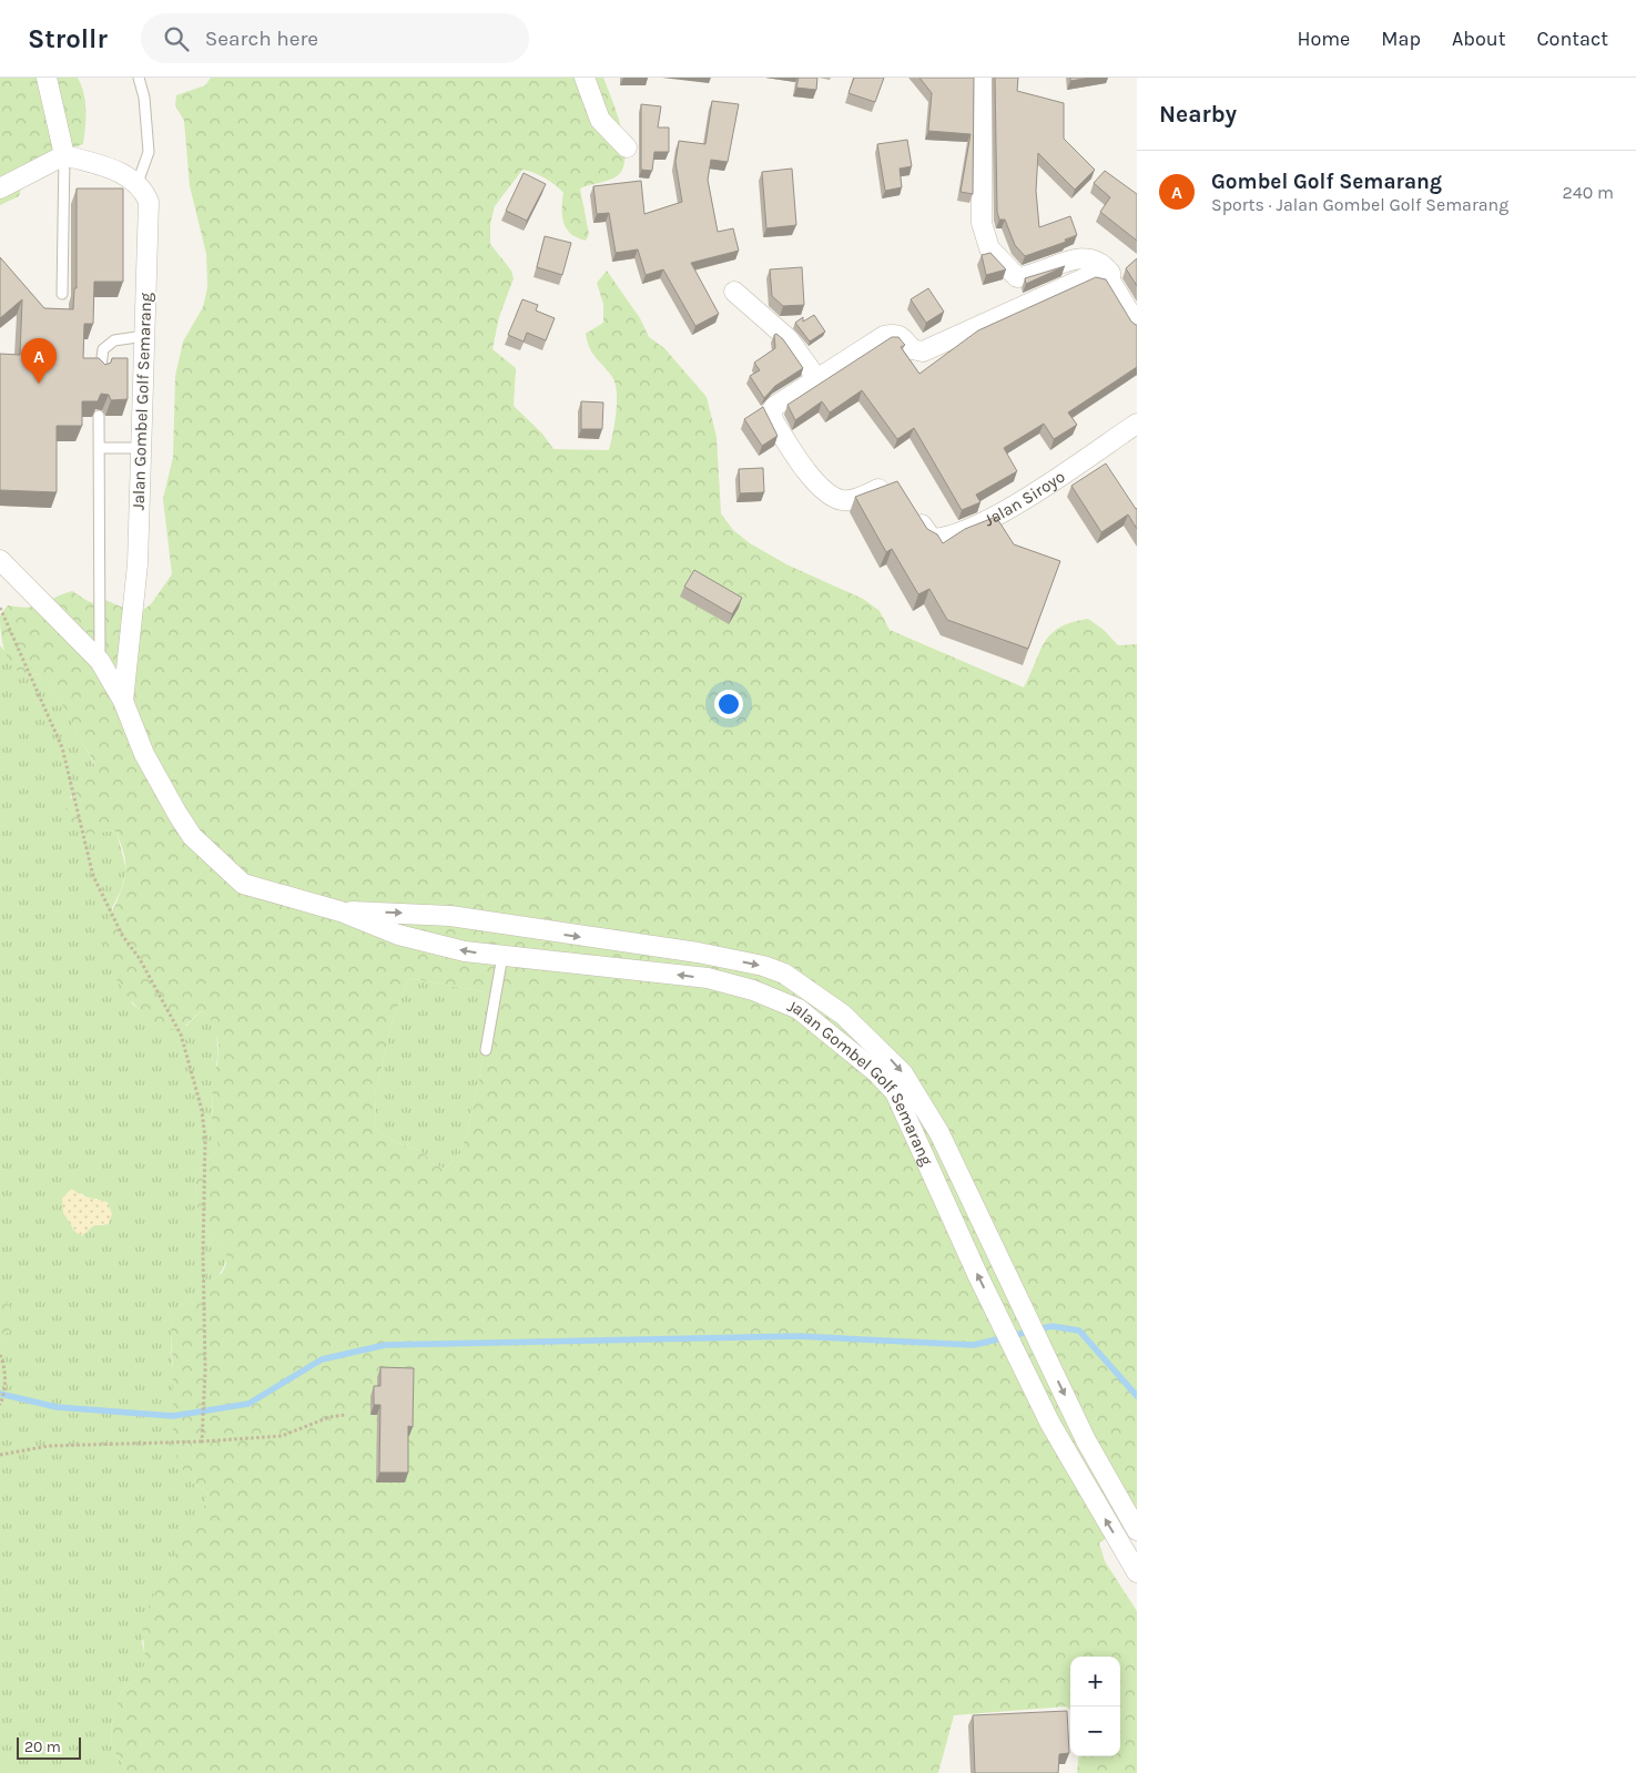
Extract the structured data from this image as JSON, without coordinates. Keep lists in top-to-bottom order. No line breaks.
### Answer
{"streets":{"street":["Jalan Gombel Golf Semarang","Jalan Siroyo"]},"scale_bar":"20 m","page":{"header":"Strollr","search":"Search here","nav":["Home","Map","About","Contact"],"heading":"Nearby","list":[{"mark":"A","name":"Gombel Golf Semarang","note":"Sports · Jalan Gombel Golf Semarang","value":"240 m"}],"pins":"A","map_buttons":["+","−"],"scale":"20 m"}}
